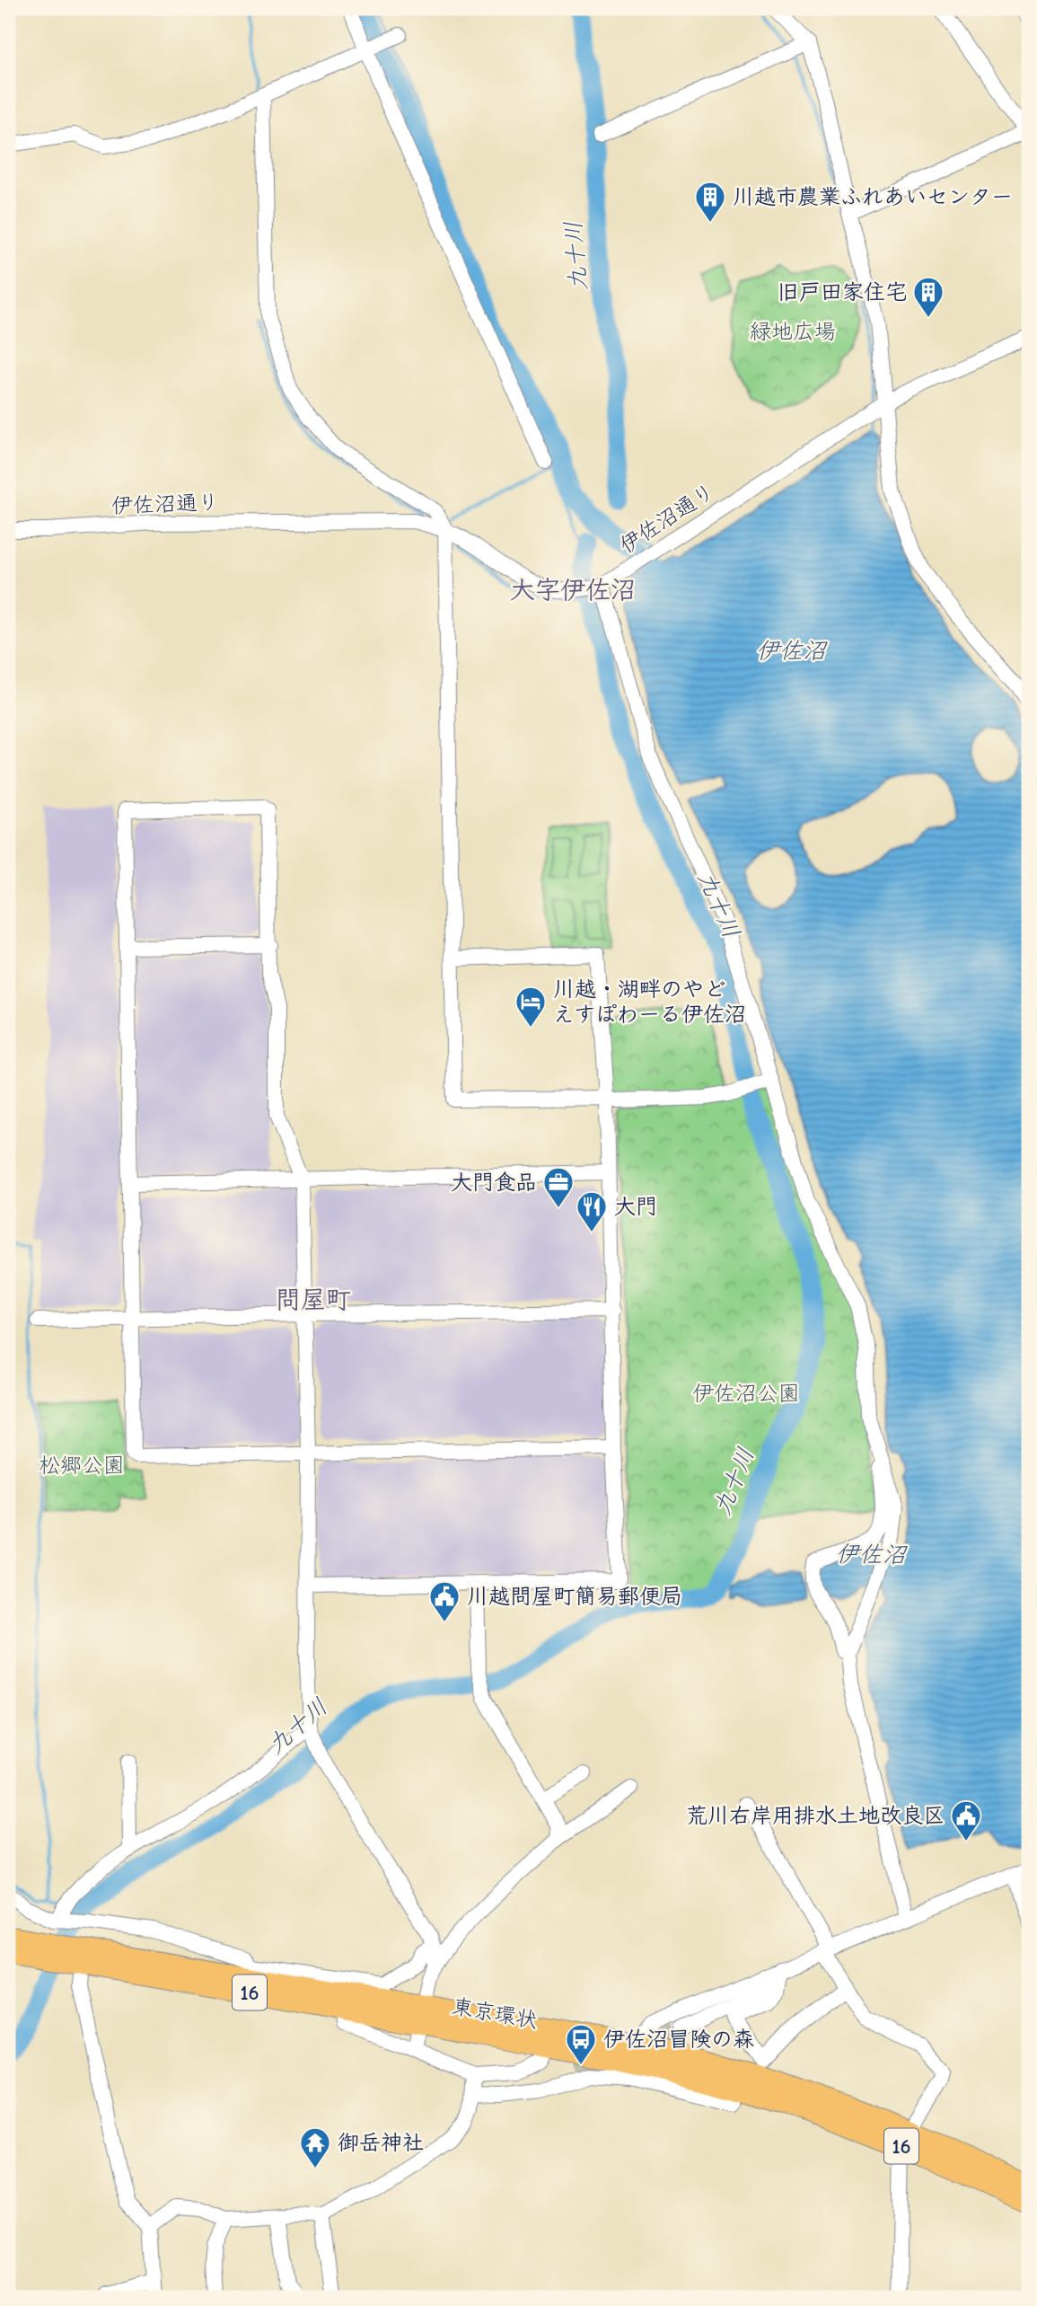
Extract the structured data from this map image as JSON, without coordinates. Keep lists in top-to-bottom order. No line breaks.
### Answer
{"streets":{"highway":["16","東京環状"],"street":["伊佐沼通り"]},"districts":["大字伊佐沼","問屋町"],"water":["九十川","伊佐沼"],"parks":["緑地広場","伊佐沼公園","松郷公園"],"places":{"building":["川越市農業ふれあいセンター","旧戸田家住宅"],"hotel":["川越・湖畔のやど えすぽわーる伊佐沼"],"office":["大門食品"],"restaurant":["大門"],"public building":["川越問屋町簡易郵便局","荒川右岸用排水土地改良区"],"bus stop":["伊佐沼冒険の森"],"temple":["御岳神社"]}}
